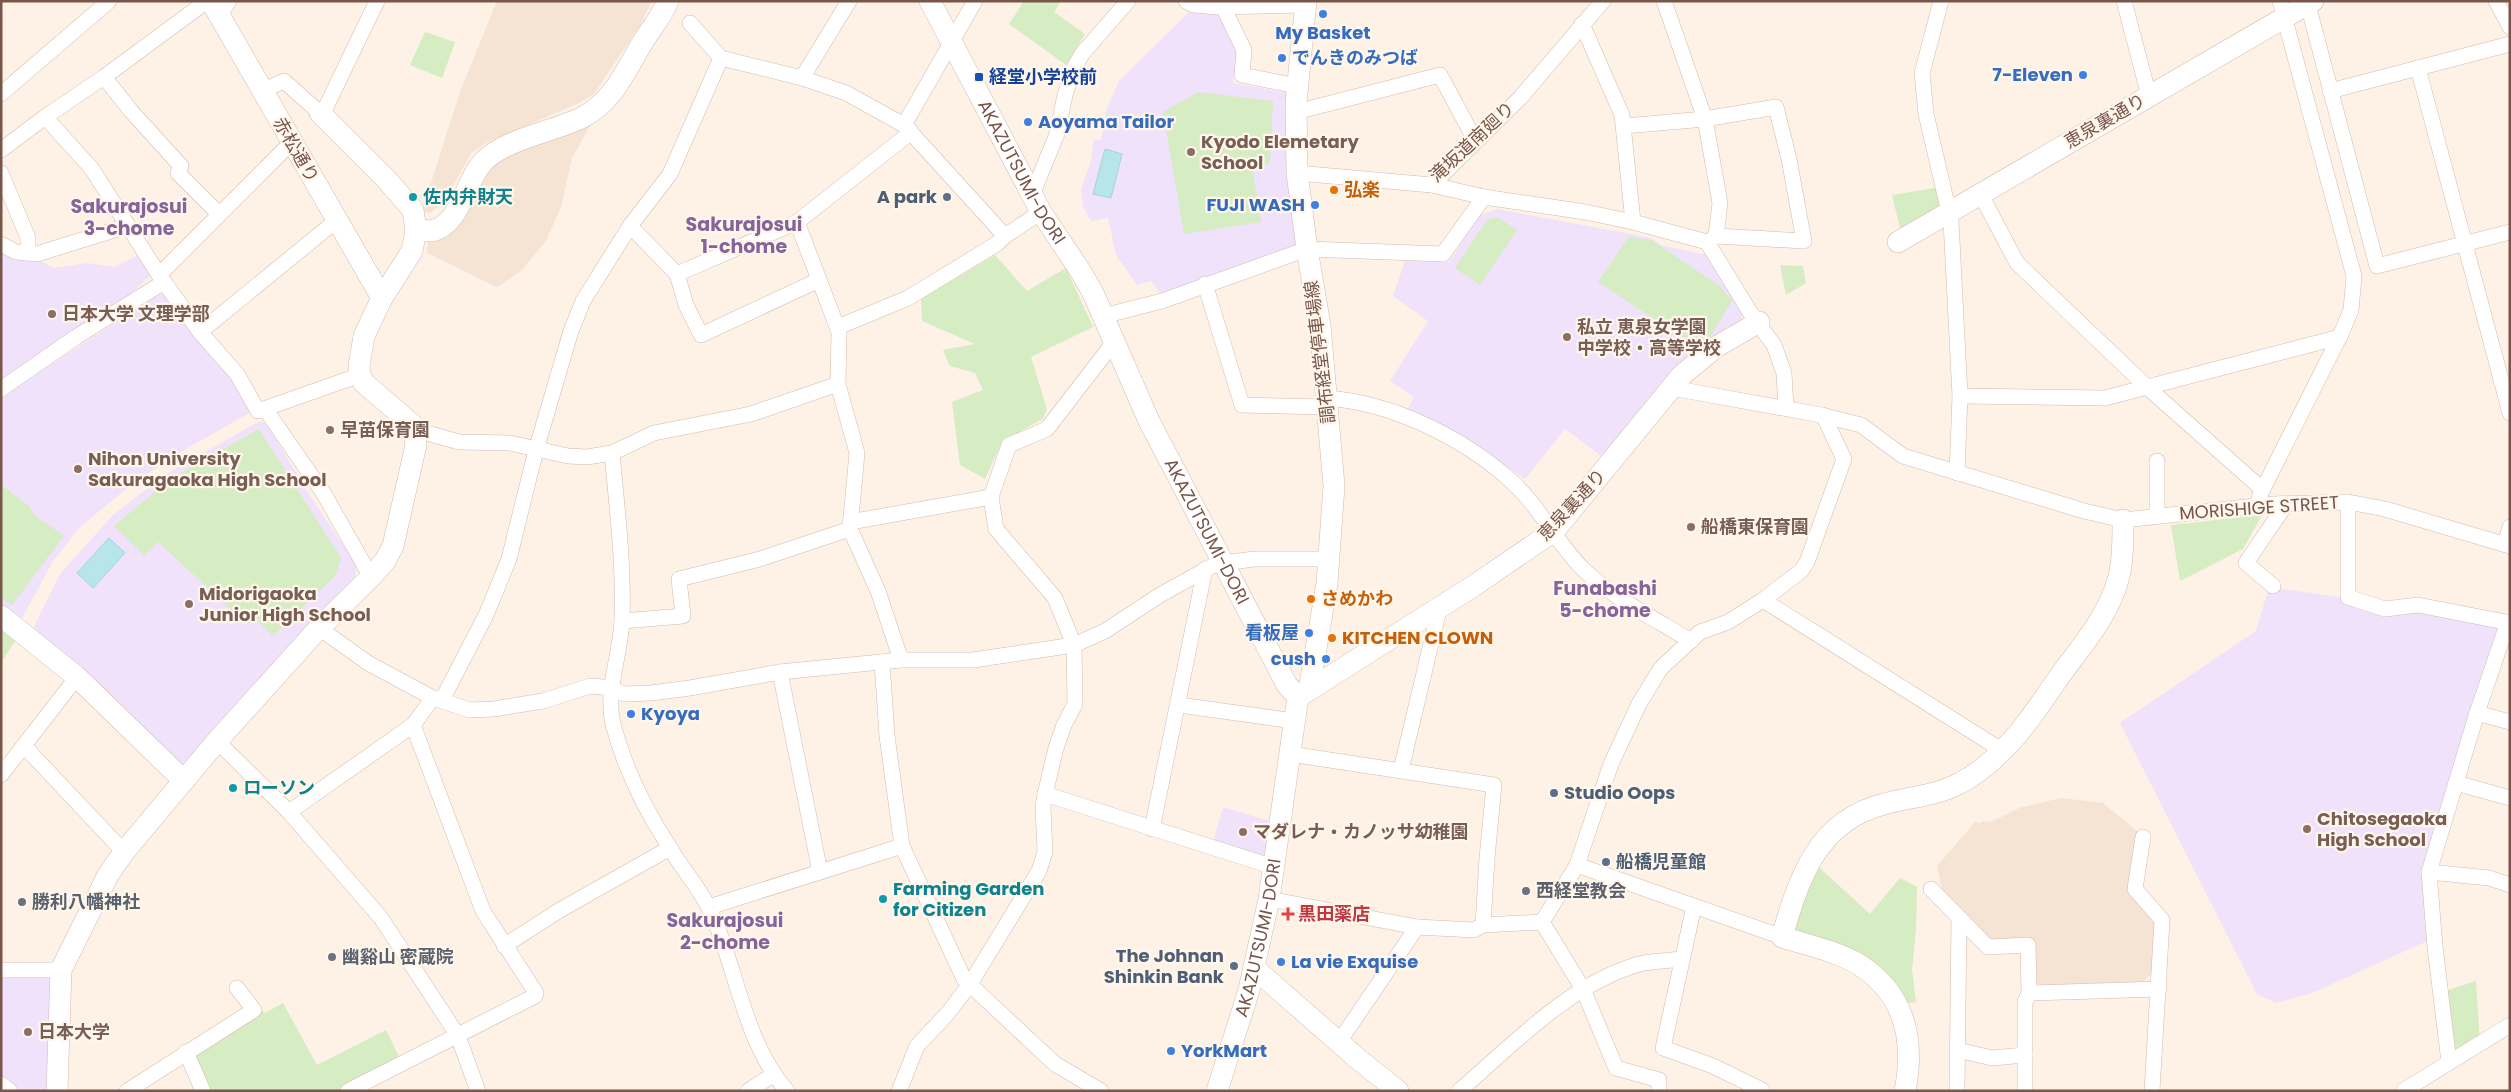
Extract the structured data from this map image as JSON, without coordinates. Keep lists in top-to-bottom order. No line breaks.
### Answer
{"streets":{"street":["恵泉裏通り","滝坂道南廻り","赤松通り","AKAZUTSUMI-DORI","調布経堂停車場線","MORISHIGE STREET"]},"crossings":[["恵泉裏通り","AKAZUTSUMI-DORI"],["恵泉裏通り","調布経堂停車場線"],["滝坂道南廻り","調布経堂停車場線"],["AKAZUTSUMI-DORI","調布経堂停車場線"]],"districts":["Sakurajosui 3-chome","Sakurajosui 1-chome","Funabashi 5-chome","Sakurajosui 2-chome"],"places":{"other":["My Basket","でんきのみつば","7-Eleven","Aoyama Tailor","Kyodo Elemetary School","弘楽","佐内弁財天","A park","FUJI WASH","日本大学 文理学部","私立 恵泉女学園 中学校・高等学校","早苗保育園","Nihon University Sakuragaoka High School","船橋東保育園","さめかわ","Midorigaoka Junior High School","看板屋","KITCHEN CLOWN","cush","Kyoya","ローソン","Studio Oops","Chitosegaoka High School","マダレナ・カノッサ幼稚園","船橋児童館","西経堂教会","Farming Garden for Citizen","勝利八幡神社","幽谿山 密蔵院","La vie Exquise","The Johnan Shinkin Bank","日本大学","YorkMart"],"transit":["経堂小学校前"],"health":["黒田薬店"]}}
